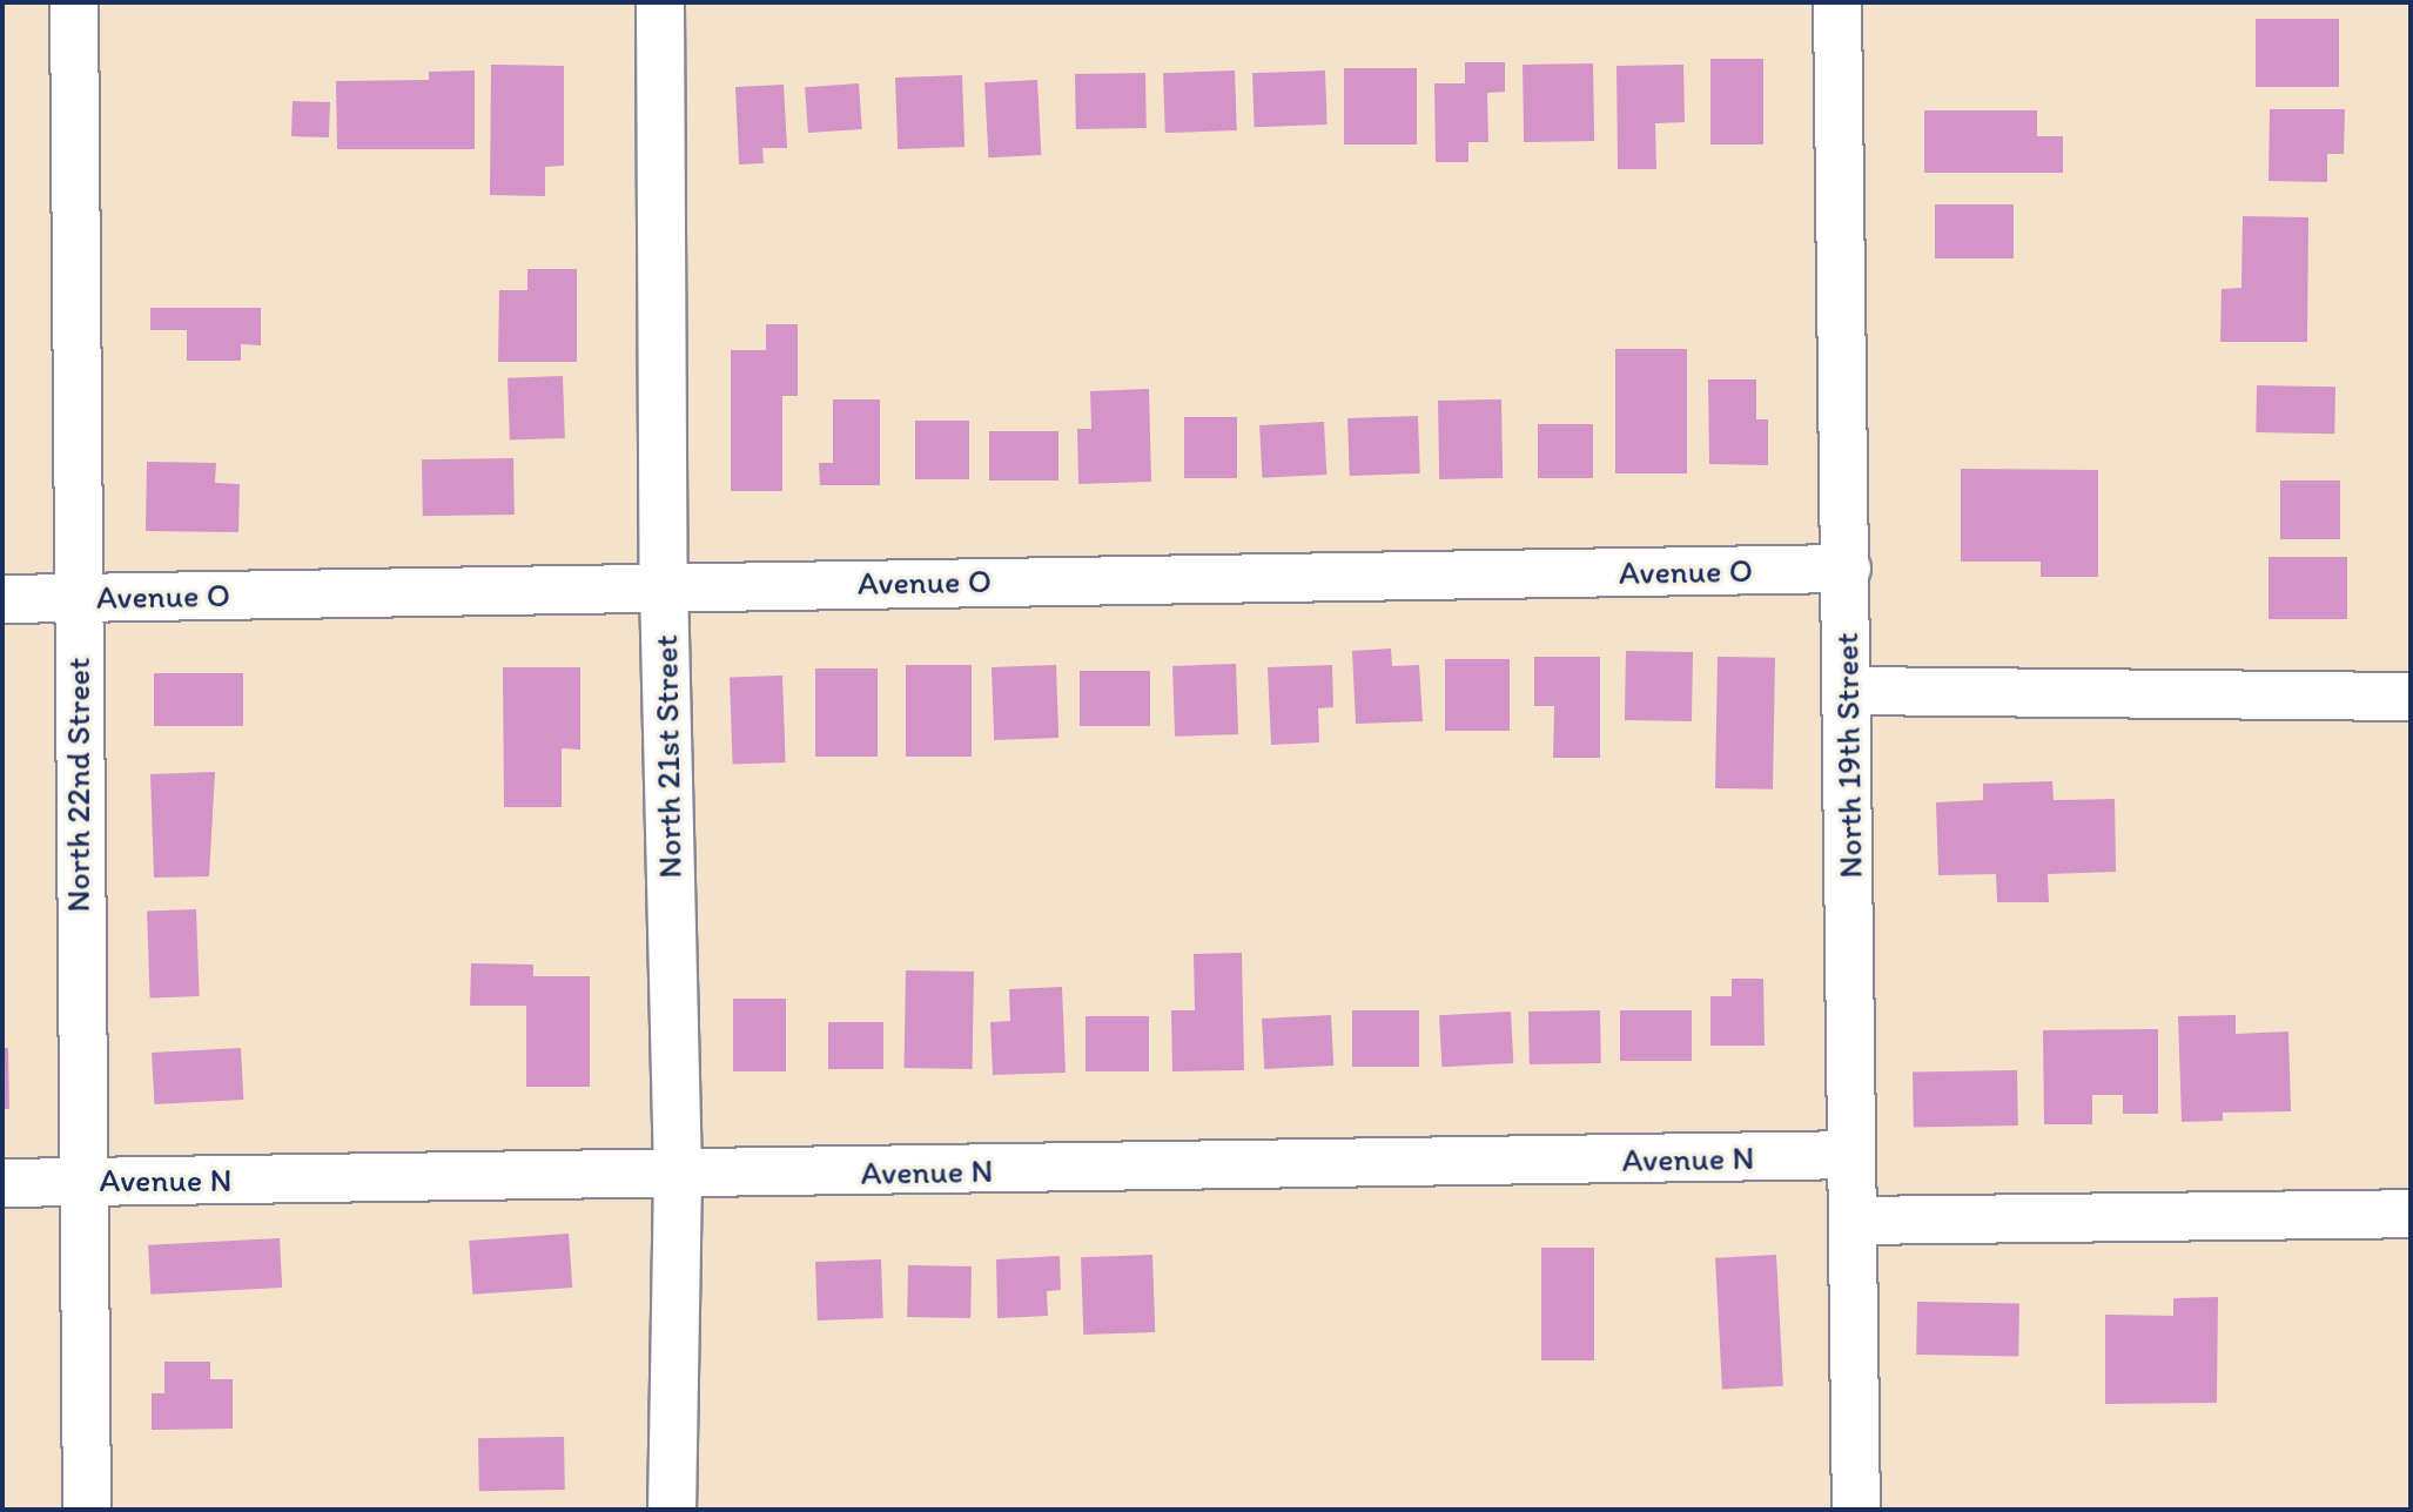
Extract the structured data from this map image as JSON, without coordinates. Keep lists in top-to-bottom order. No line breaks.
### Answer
{"streets":{"street":["Avenue O","North 19th Street","North 21st Street","North 22nd Street","Avenue N"]},"crossings":[["Avenue O","North 19th Street"],["Avenue O","North 21st Street"],["Avenue O","North 22nd Street"],["North 19th Street","Avenue N"],["North 21st Street","Avenue N"],["North 22nd Street","Avenue N"]]}
